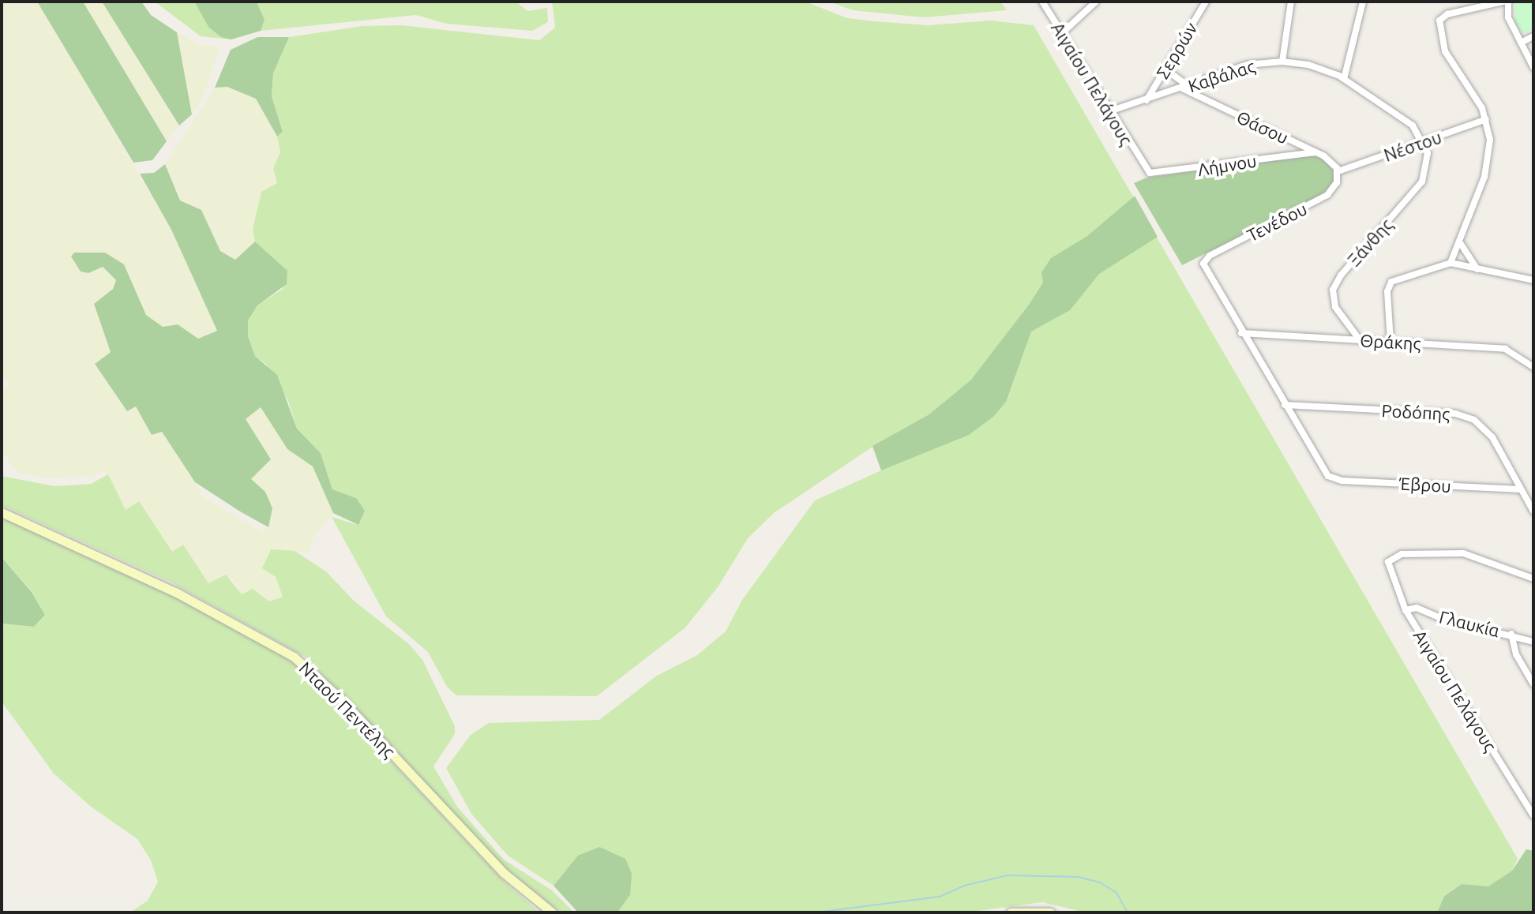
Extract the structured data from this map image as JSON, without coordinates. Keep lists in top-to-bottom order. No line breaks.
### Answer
{"streets":{"street":["Σερρών","Καβάλας","Αιγαίου Πελάγους","Θάσου","Νέστου","Λήμνου","Τενέδου","Ξάνθης","Θράκης","Ροδόπης","Έβρου","Γλαυκία","Νταού Πεντέλης"]},"crossings":[["Σερρών","Καβάλας"],["Σερρών","Θάσου"],["Καβάλας","Αιγαίου Πελάγους"],["Καβάλας","Θάσου"],["Καβάλας","Νέστου"],["Καβάλας","Ξάνθης"],["Αιγαίου Πελάγους","Λήμνου"],["Αιγαίου Πελάγους","Γλαυκία"],["Θάσου","Νέστου"],["Θάσου","Λήμνου"],["Θάσου","Τενέδου"],["Νέστου","Τενέδου"],["Νέστου","Ξάνθης"],["Τενέδου","Θράκης"],["Ξάνθης","Θράκης"],["Ροδόπης","Έβρου"]]}
